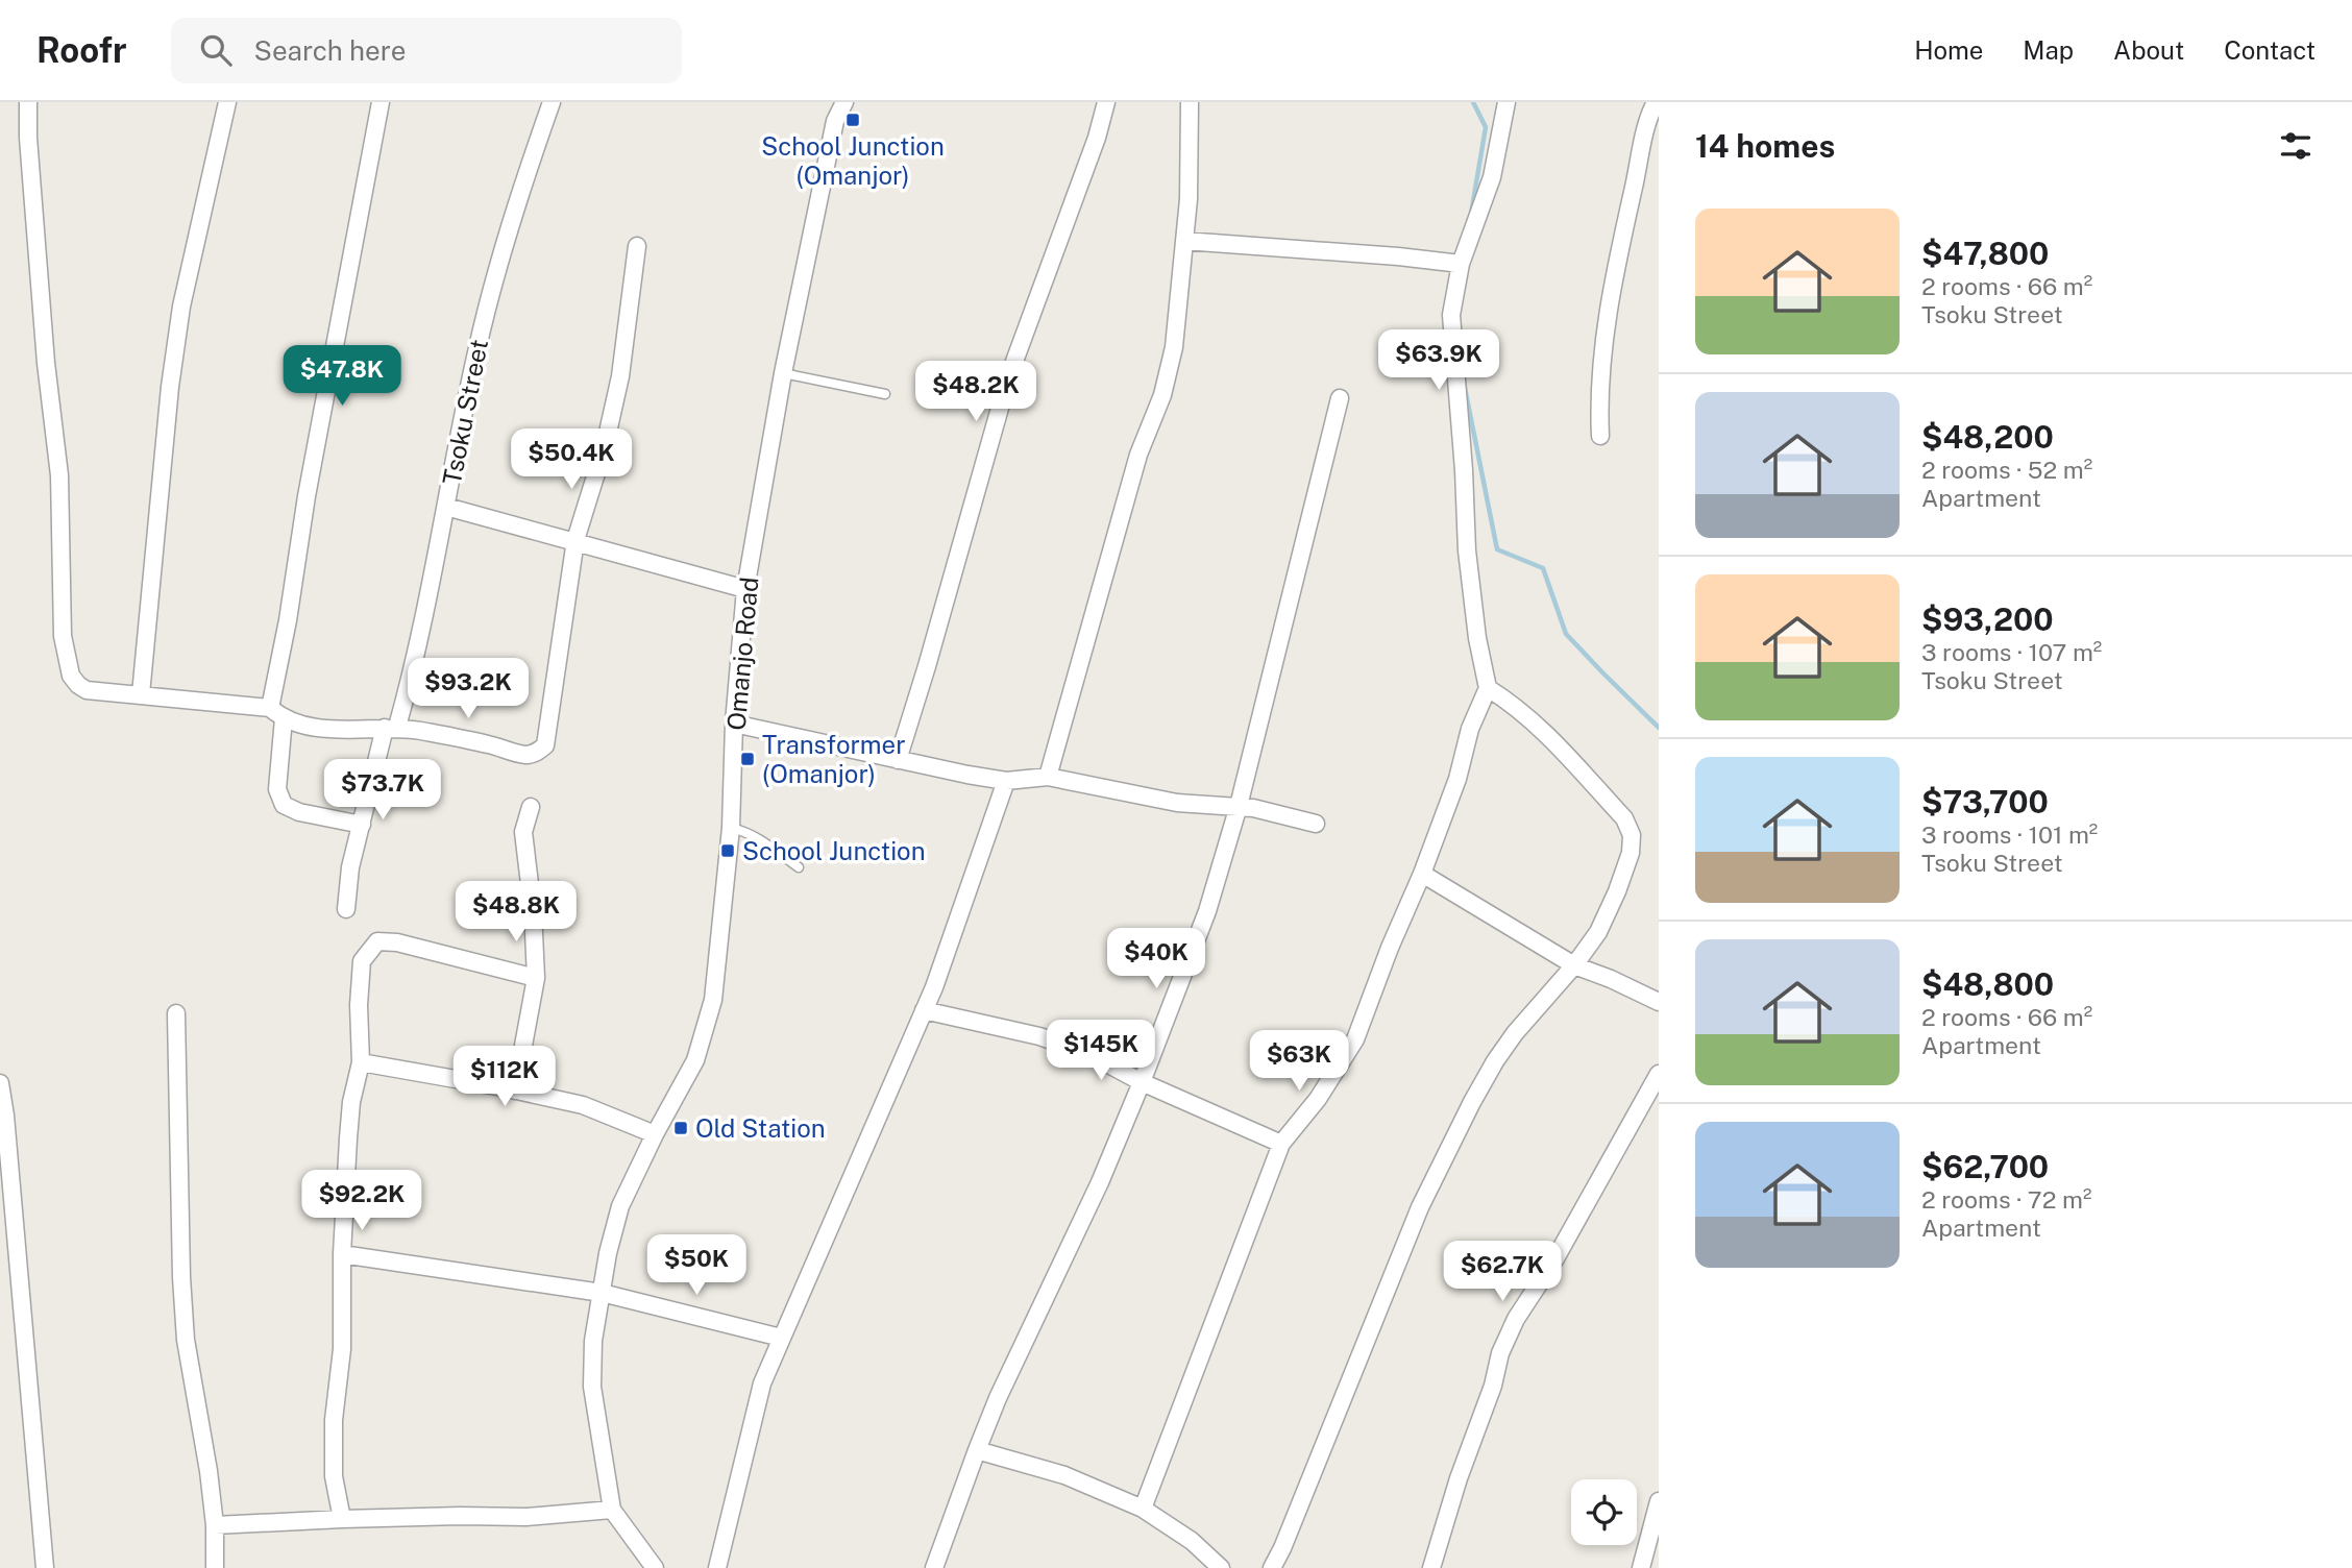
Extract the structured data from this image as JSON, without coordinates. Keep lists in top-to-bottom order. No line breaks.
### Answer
{"streets":{"street":["Tsoku Street","Omanjo Road"]},"places":{"transit":["School Junction (Omanjor)","Transformer (Omanjor)","School Junction","Old Station"]},"page":{"header":"Roofr","search":"Search here","nav":["Home","Map","About","Contact"],"heading":"14 homes","list":[{"name":"$47,800","note":"2 rooms · 66 m² · Tsoku Street"},{"name":"$48,200","note":"2 rooms · 52 m² · Apartment"},{"name":"$93,200","note":"3 rooms · 107 m² · Tsoku Street"},{"name":"$73,700","note":"3 rooms · 101 m² · Tsoku Street"},{"name":"$48,800","note":"2 rooms · 66 m² · Apartment"},{"name":"$62,700","note":"2 rooms · 72 m² · Apartment"}],"price":["$63.9K","$47.8K","$48.2K","$50.4K","$93.2K","$73.7K","$48.8K","$40K","$145K","$63K","$112K","$92.2K","$50K","$62.7K"]}}
